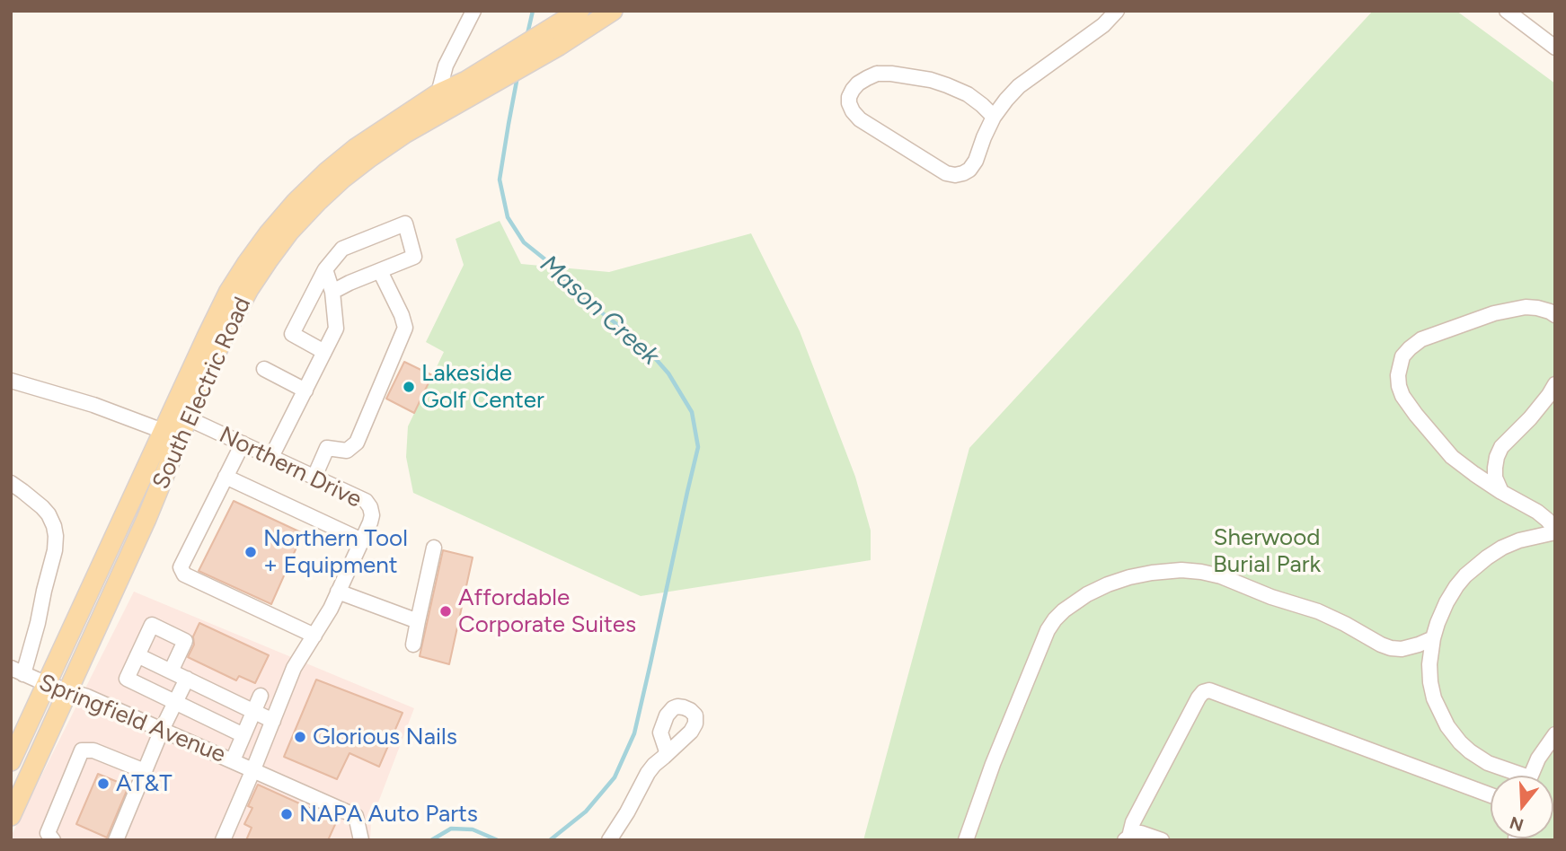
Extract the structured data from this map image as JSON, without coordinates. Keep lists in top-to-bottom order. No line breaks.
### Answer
{"streets":{"main road":["South Electric Road"],"street":["Northern Drive","Springfield Avenue"]},"crossings":[["South Electric Road","Northern Drive"],["South Electric Road","Springfield Avenue"],["Northern Drive","Springfield Avenue"]],"water":["Mason Creek"],"parks":["Sherwood Burial Park"],"places":["Lakeside Golf Center","Northern Tool + Equipment","Affordable Corporate Suites","Glorious Nails","AT&T","NAPA Auto Parts"],"north":"bottom"}
